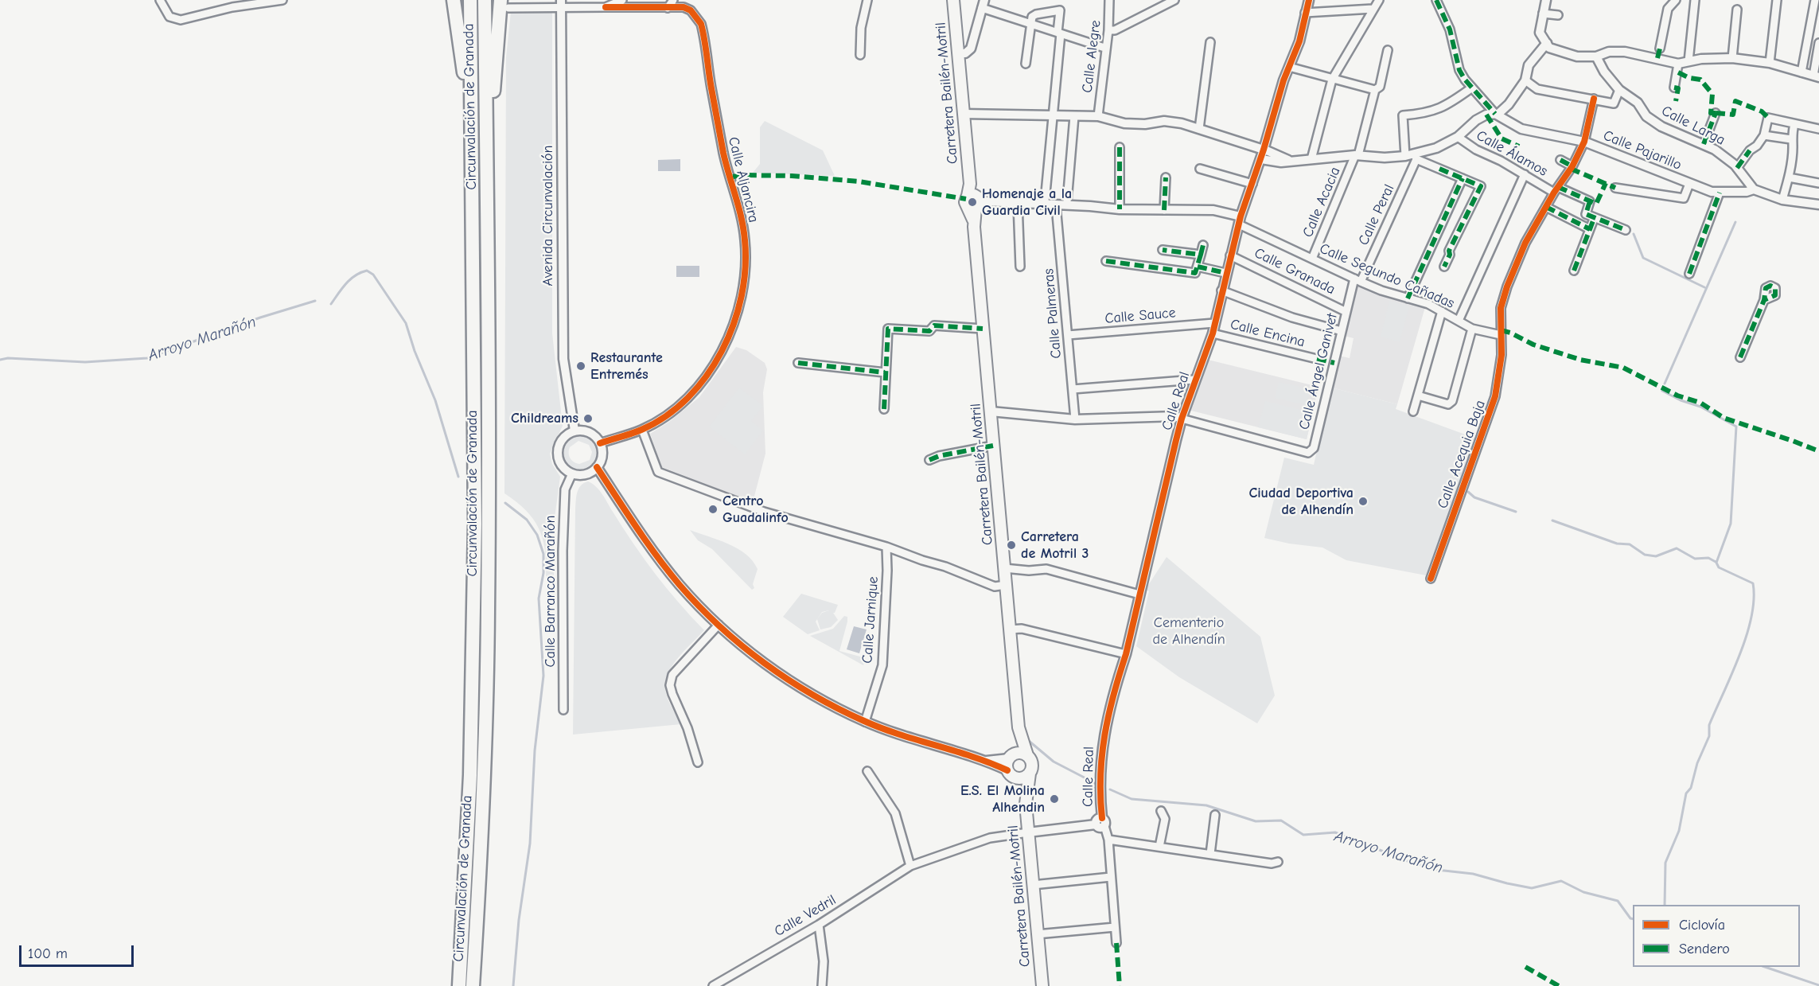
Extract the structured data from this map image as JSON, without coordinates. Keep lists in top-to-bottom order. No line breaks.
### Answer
{"streets":{"highway":["Circunvalación de Granada"],"main road":["Carretera Bailén-Motril"],"street":["Calle Alegre","Calle Larga","Calle Pajarillo","Calle Álamos","Calle Aljancira","Calle Acacia","Calle Peral","Avenida Circunvalación","Calle Granada","Calle Segundo Cañadas","Calle Palmeras","Calle Sauce","Calle Encina","Calle Ángel Ganivet","Calle Real","Calle Acequia Baja","Calle Barranco Marañón","Calle Jarnique","Calle Vedril"]},"crossings":[["Carretera Bailén-Motril","Calle Vedril"],["Calle Larga","Calle Pajarillo"],["Calle Pajarillo","Calle Acequia Baja"],["Calle Álamos","Calle Acequia Baja"],["Calle Aljancira","Avenida Circunvalación"],["Calle Aljancira","Calle Barranco Marañón"],["Calle Acacia","Calle Segundo Cañadas"],["Calle Peral","Calle Segundo Cañadas"],["Calle Peral","Calle Ángel Ganivet"],["Avenida Circunvalación","Calle Barranco Marañón"],["Calle Granada","Calle Ángel Ganivet"],["Calle Granada","Calle Real"],["Calle Segundo Cañadas","Calle Ángel Ganivet"],["Calle Segundo Cañadas","Calle Real"],["Calle Segundo Cañadas","Calle Acequia Baja"],["Calle Palmeras","Calle Sauce"],["Calle Sauce","Calle Real"],["Calle Encina","Calle Real"],["Calle Ángel Ganivet","Calle Real"]],"water":["Arroyo Marañón"],"parks":["Cementerio de Alhendín"],"places":["Homenaje a la Guardia Civil","Restaurante Entremés","Childreams","Ciudad Deportiva de Alhendín","Centro Guadalinfo","Carretera de Motril 3","E.S. El Molina Alhendin"],"legend":["Ciclovía","Sendero"],"scale_bar":"100 m"}
